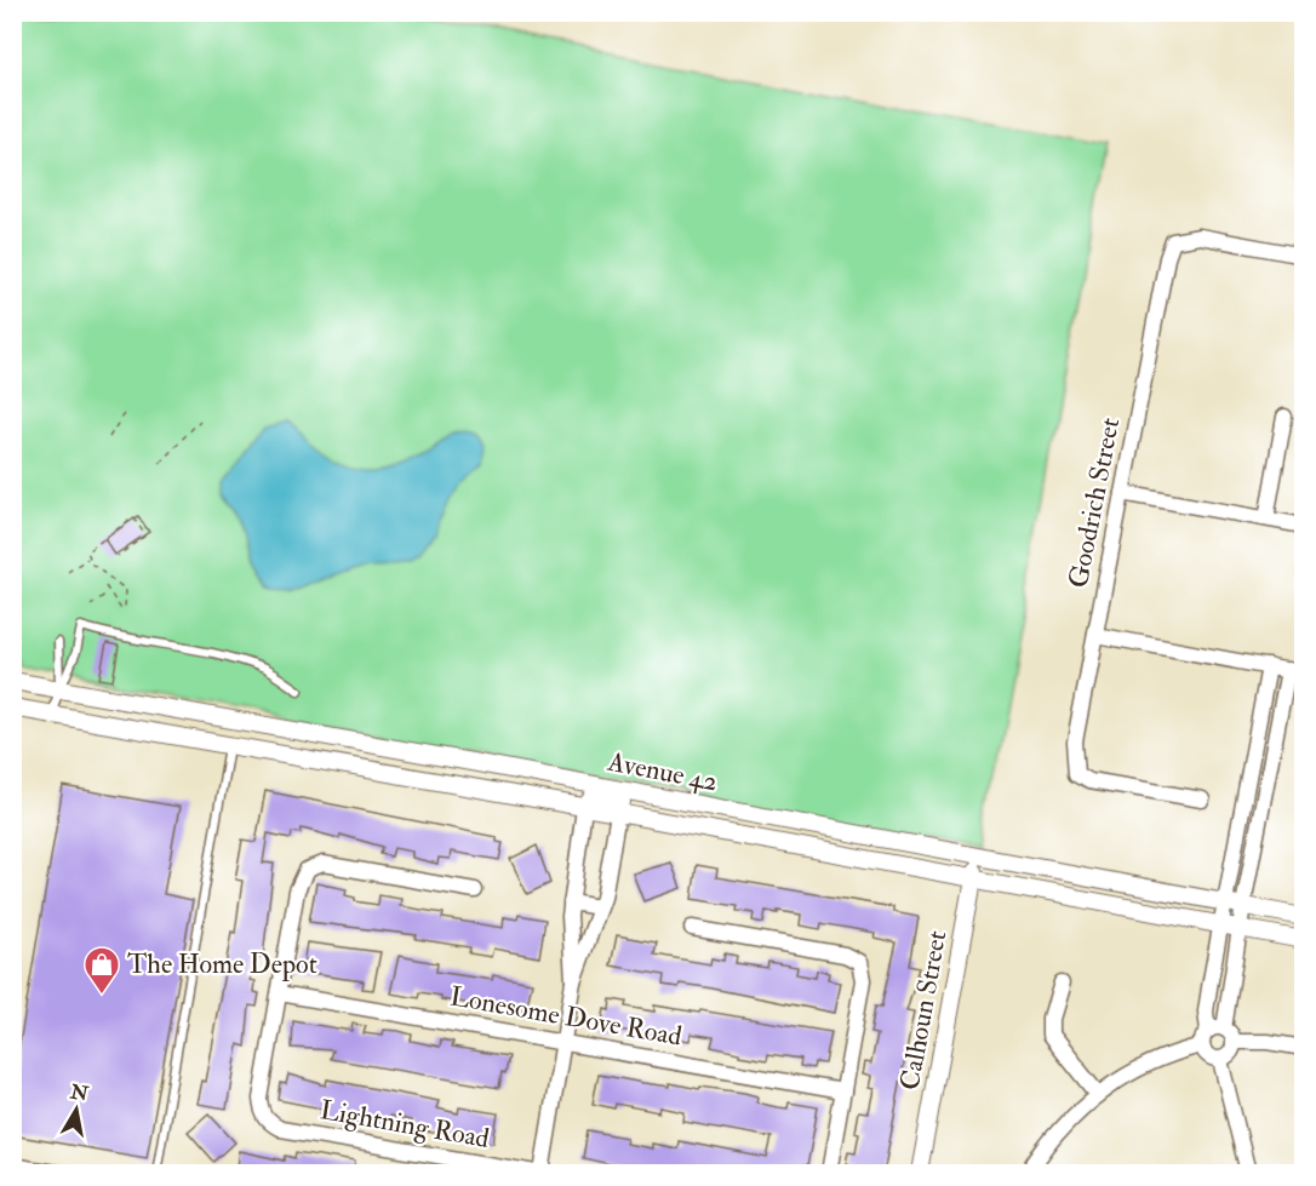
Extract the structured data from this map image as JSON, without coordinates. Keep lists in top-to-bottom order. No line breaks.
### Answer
{"streets":{"street":["Goodrich Street","Avenue 42","Calhoun Street","Lonesome Dove Road","Lightning Road"]},"crossings":[["Avenue 42","Calhoun Street"],["Lonesome Dove Road","Lightning Road"]],"places":{"shop":["The Home Depot"]},"north":"top"}
